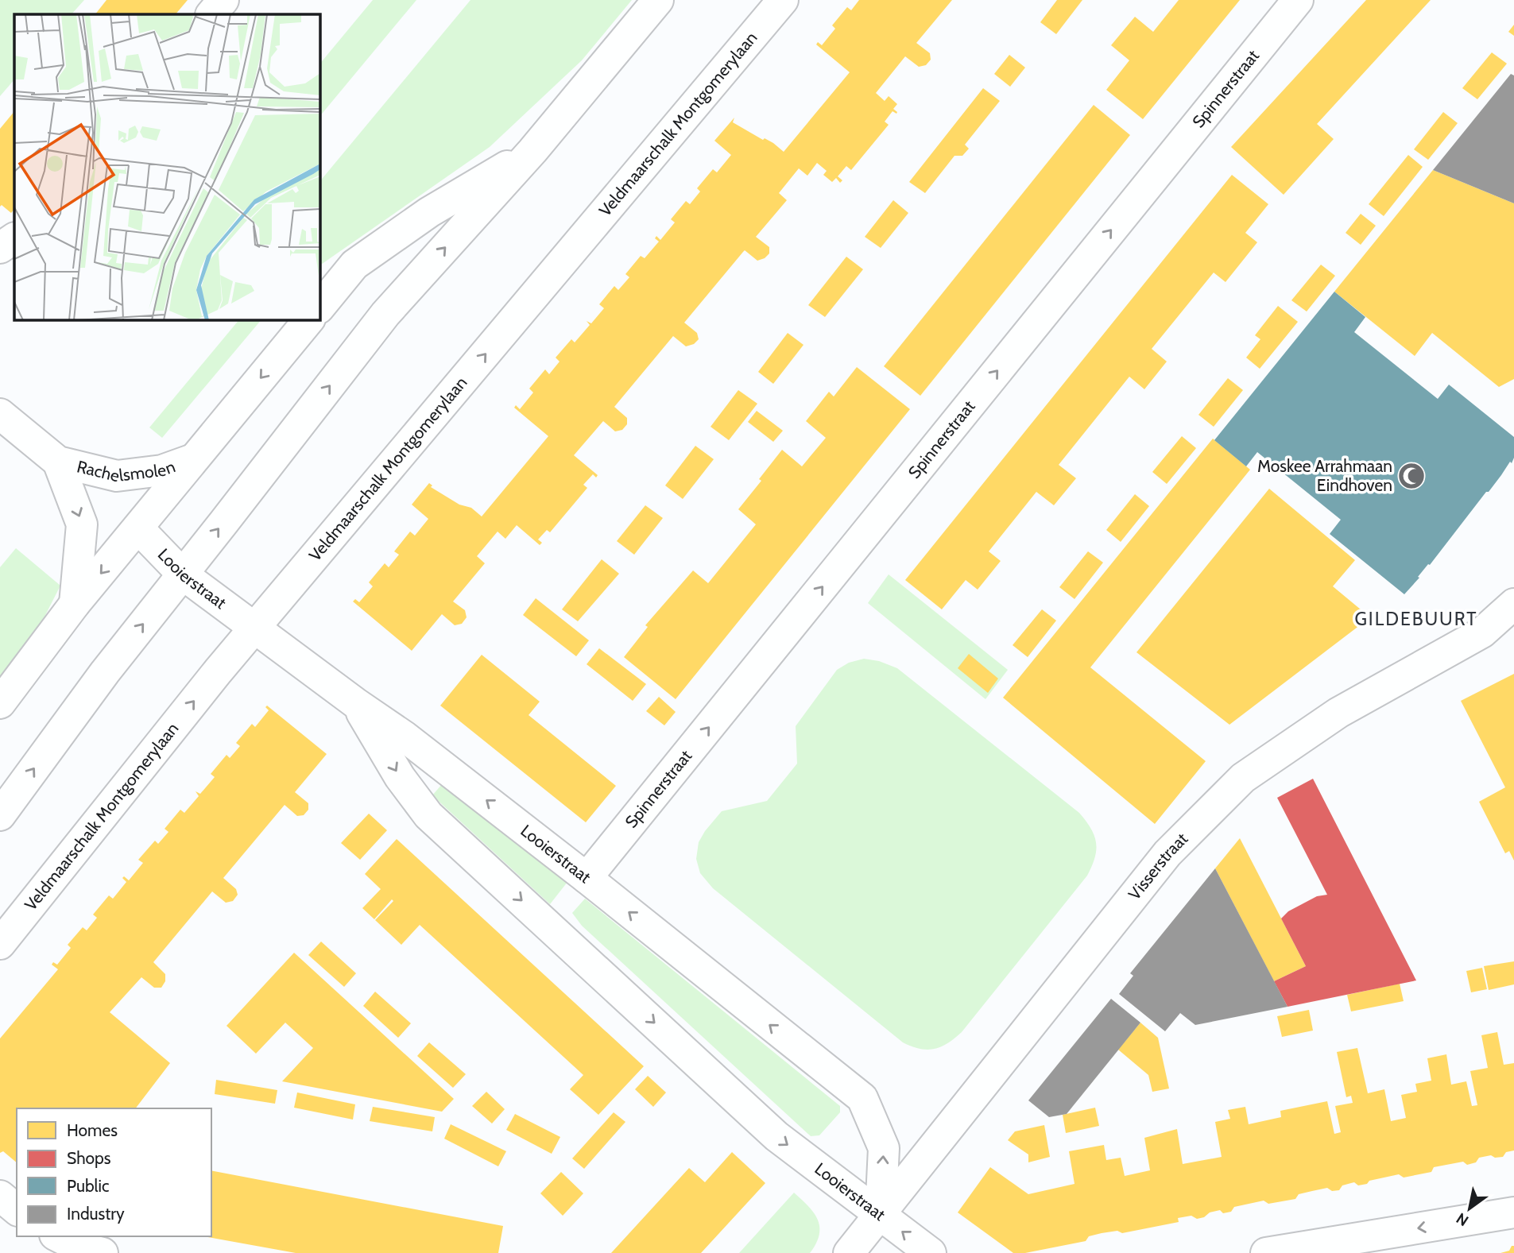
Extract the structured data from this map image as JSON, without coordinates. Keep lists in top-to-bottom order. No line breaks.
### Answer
{"streets":{"street":["Spinnerstraat","Veldmaarschalk Montgomerylaan","Rachelsmolen","Looierstraat","Visserstraat"]},"crossings":[["Spinnerstraat","Looierstraat"],["Veldmaarschalk Montgomerylaan","Looierstraat"],["Looierstraat","Visserstraat"]],"one_way":["Spinnerstraat","Rachelsmolen"],"districts":["GILDEBUURT"],"places":{"mosque":["Moskee Arrahmaan Eindhoven"]},"legend":["Homes","Shops","Public","Industry"],"north":"bottom left"}
